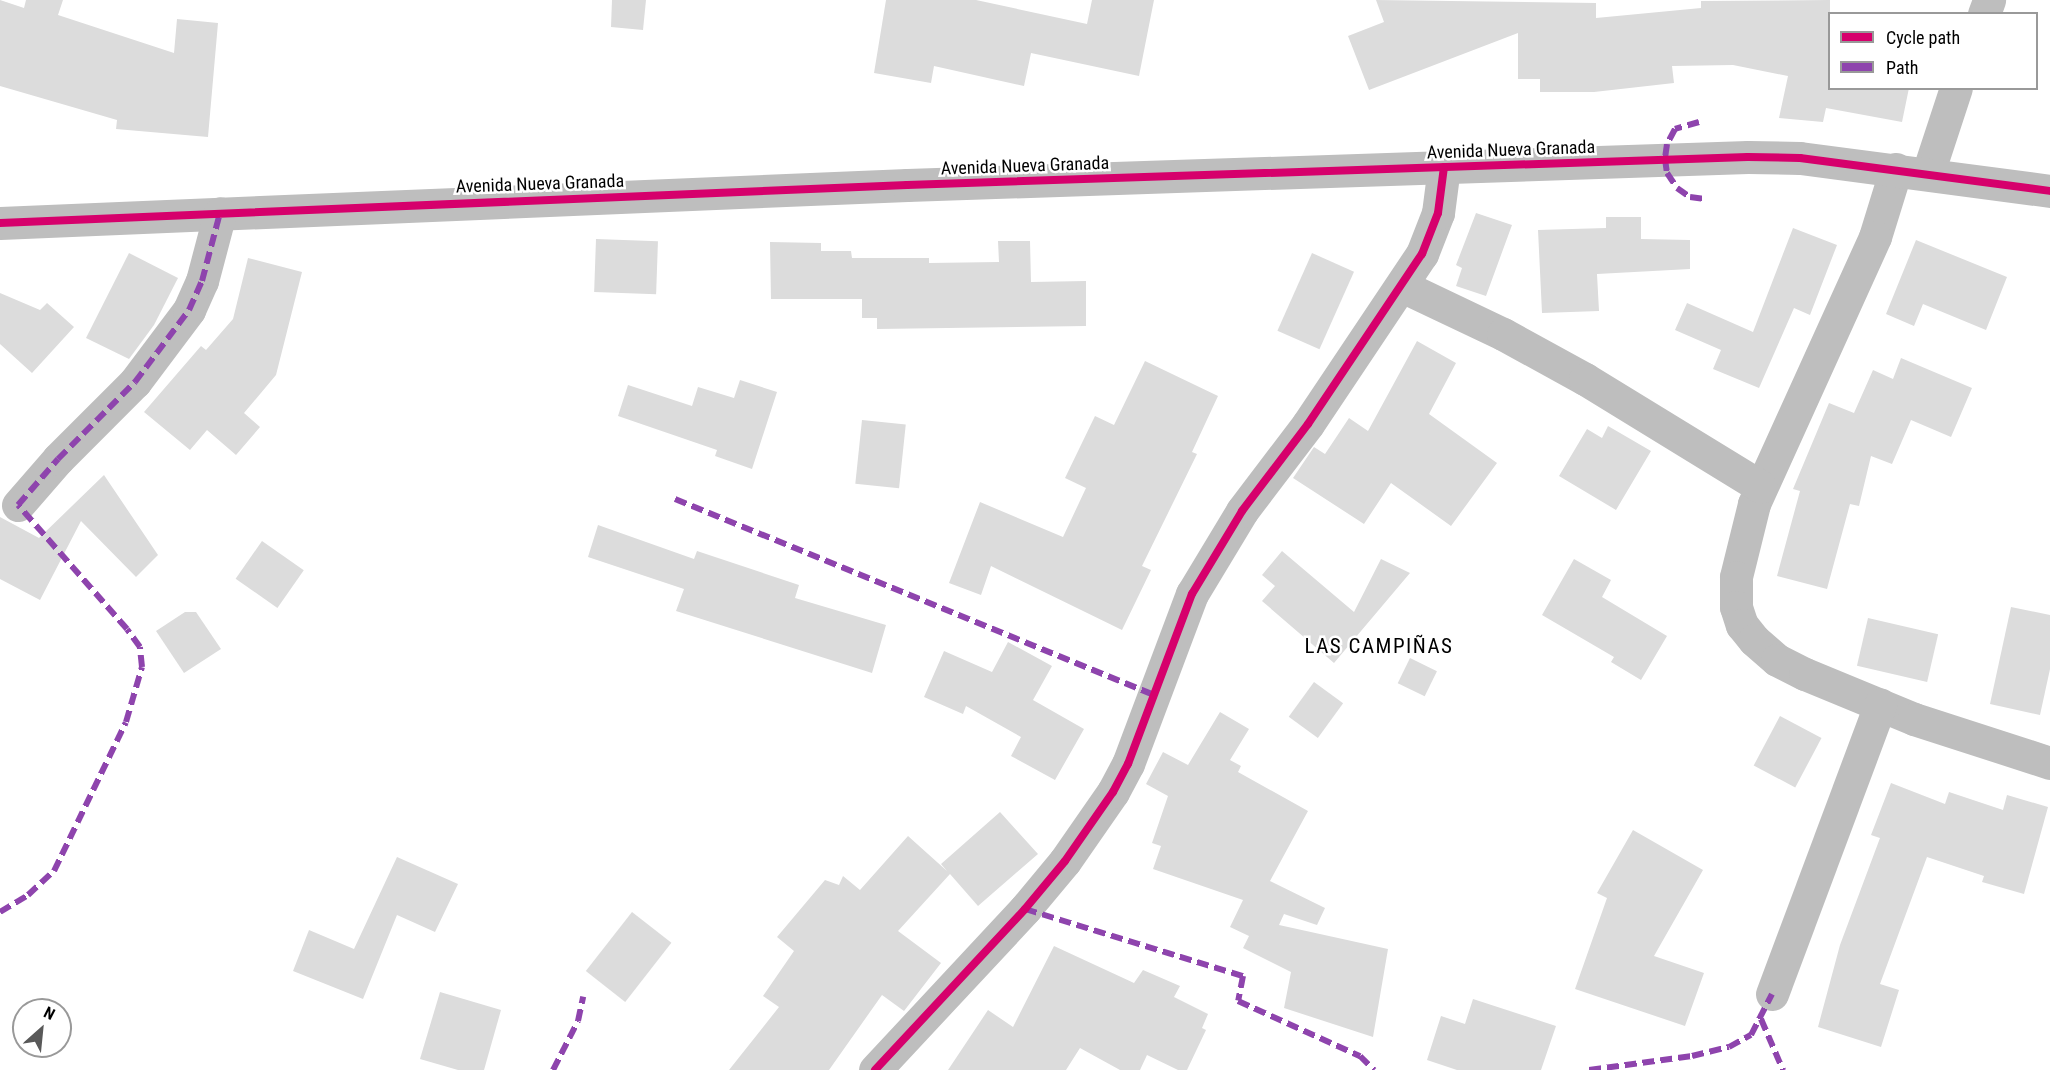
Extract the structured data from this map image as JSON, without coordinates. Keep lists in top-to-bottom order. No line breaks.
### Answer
{"streets":{"street":["Avenida Nueva Granada"]},"districts":["LAS CAMPIÑAS"],"legend":["Cycle path","Path"],"north":"top right"}
